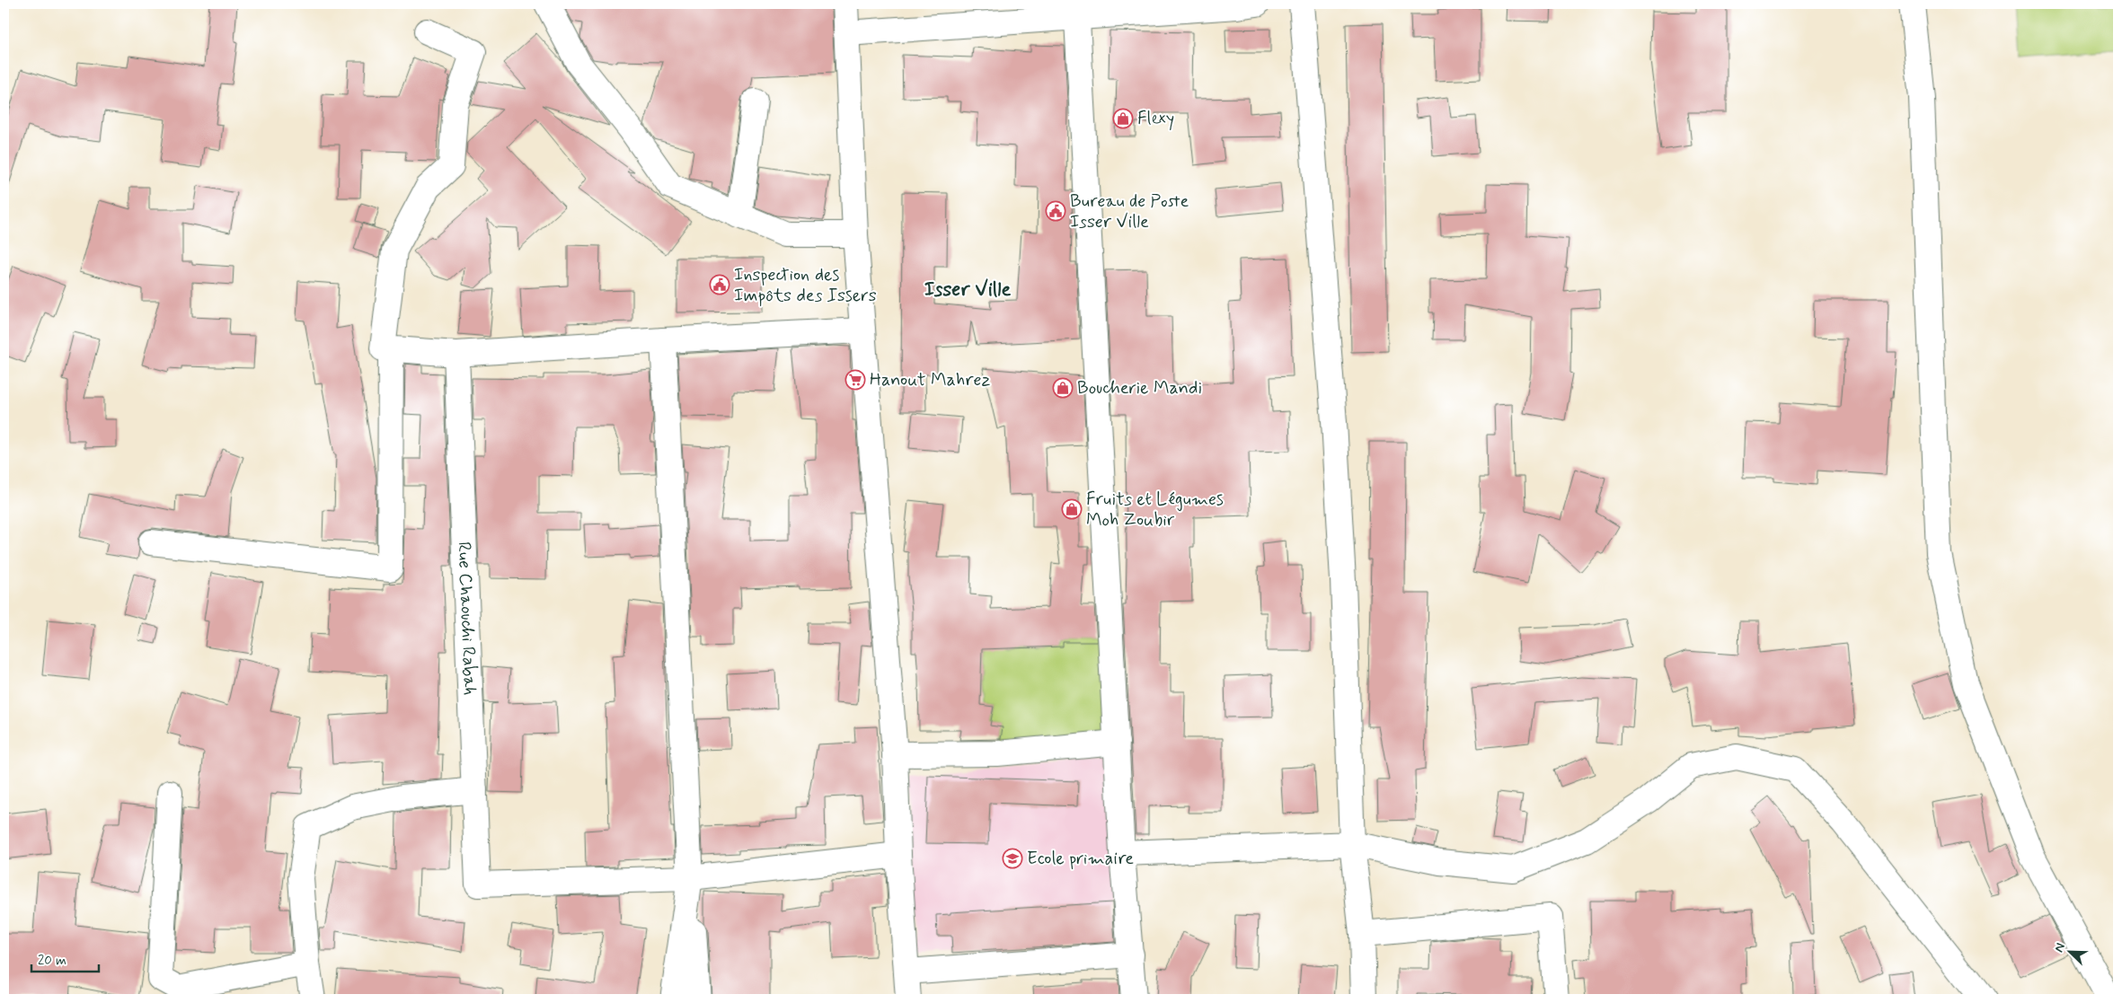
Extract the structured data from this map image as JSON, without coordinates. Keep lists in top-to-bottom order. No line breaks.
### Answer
{"streets":{"street":["Rue Chaouchi Rabah"]},"districts":["Isser Ville"],"places":{"shop":["Flexy","Boucherie Mandi","Fruits et Légumes Moh Zoubir"],"public building":["Bureau de Poste Isser Ville","Inspection des Impôts des Issers"],"supermarket":["Hanout Mahrez"],"school or university":["Ecole primaire"]},"scale_bar":"20 m","north":"top left"}
